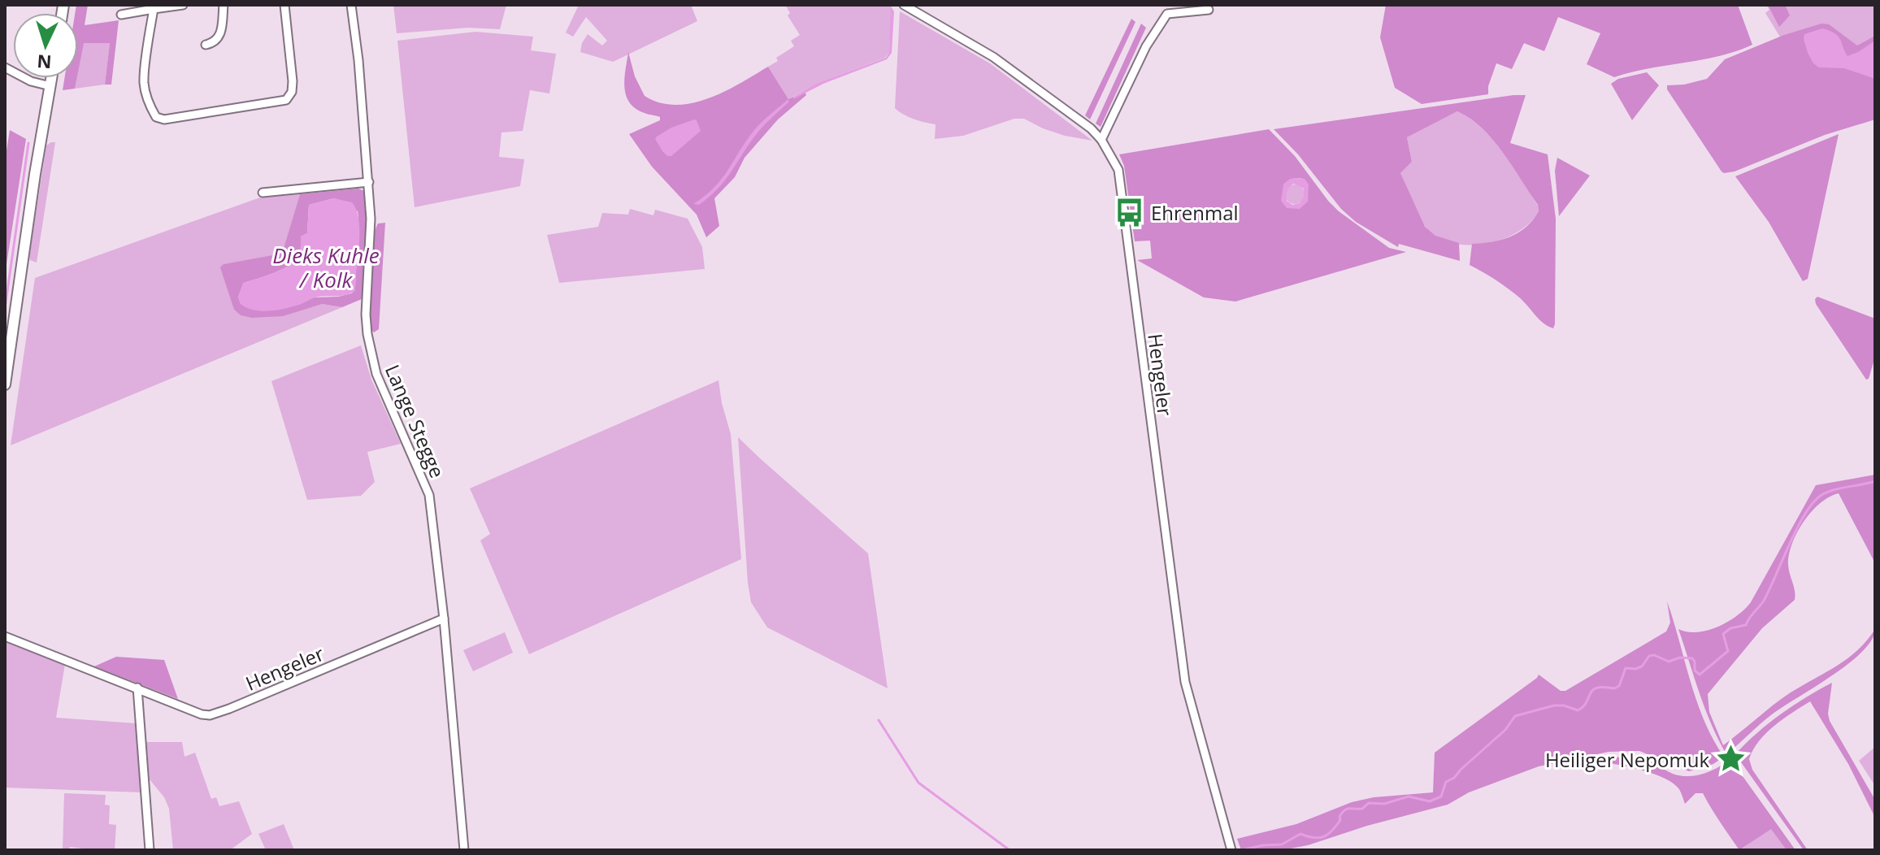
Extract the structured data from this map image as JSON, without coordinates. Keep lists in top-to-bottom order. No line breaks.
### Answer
{"streets":{"street":["Hengeler","Lange Stegge"]},"crossings":[["Hengeler","Lange Stegge"]],"water":["Dieks Kuhle / Kolk"],"places":{"bus stop":["Ehrenmal"],"place":["Heiliger Nepomuk"]},"north":"bottom"}
